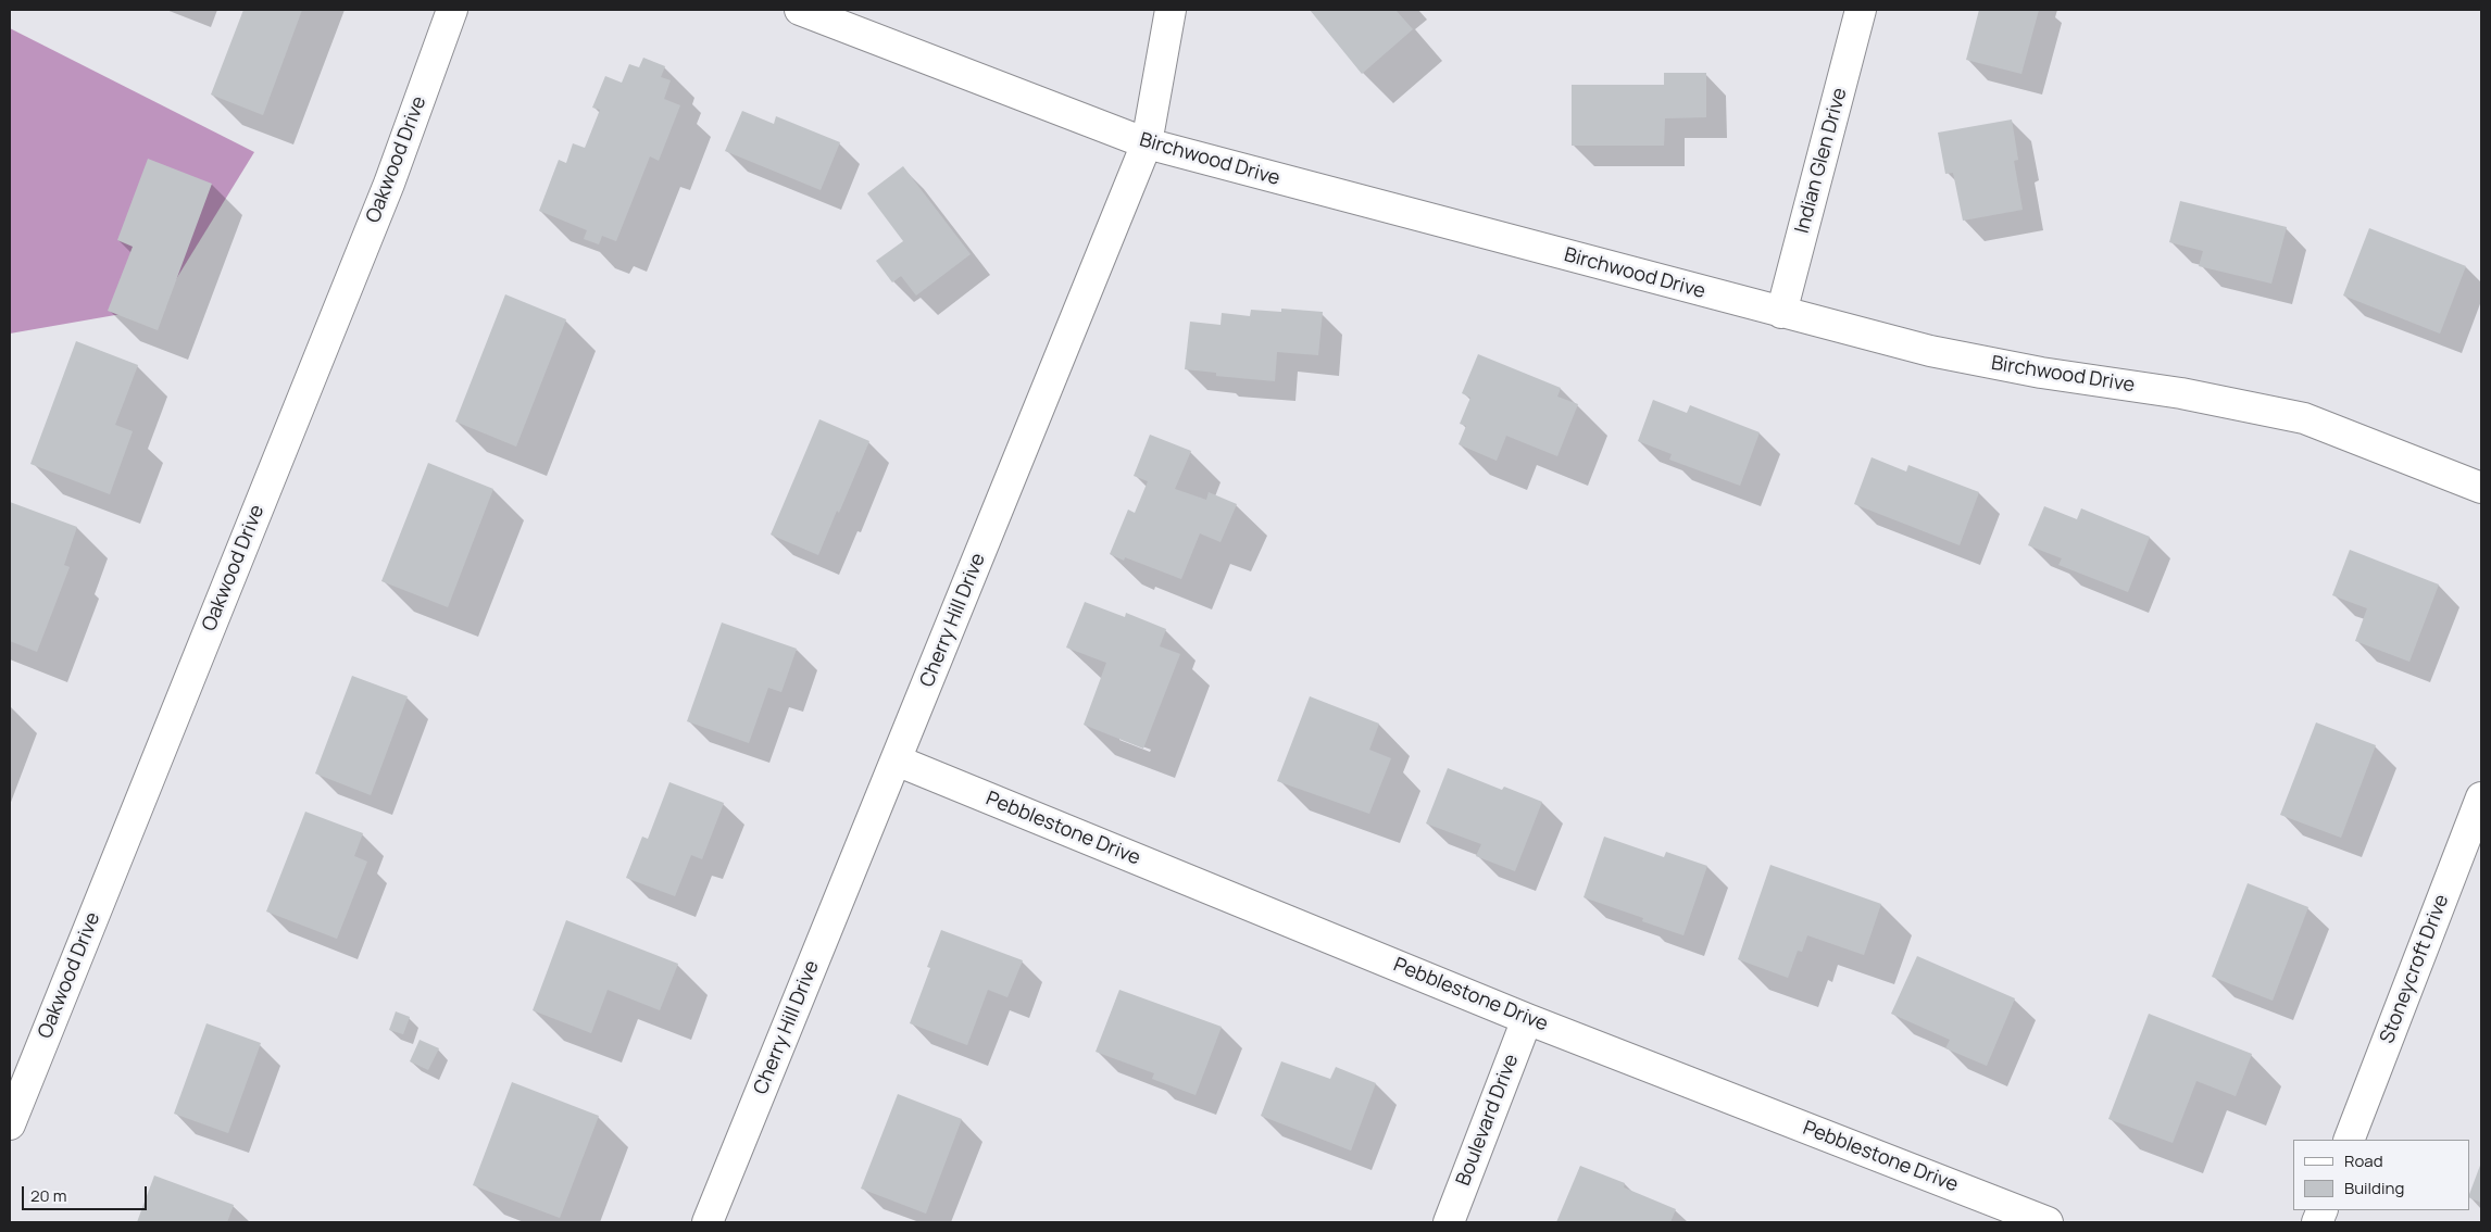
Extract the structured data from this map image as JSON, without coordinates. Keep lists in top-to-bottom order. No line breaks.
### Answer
{"streets":{"street":["Oakwood Drive","Birchwood Drive","Indian Glen Drive","Cherry Hill Drive","Pebblestone Drive","Stoneycroft Drive","Boulevard Drive"]},"crossings":[["Birchwood Drive","Indian Glen Drive"],["Birchwood Drive","Cherry Hill Drive"],["Cherry Hill Drive","Pebblestone Drive"],["Pebblestone Drive","Boulevard Drive"]],"legend":["Road","Building"],"scale_bar":"20 m"}
